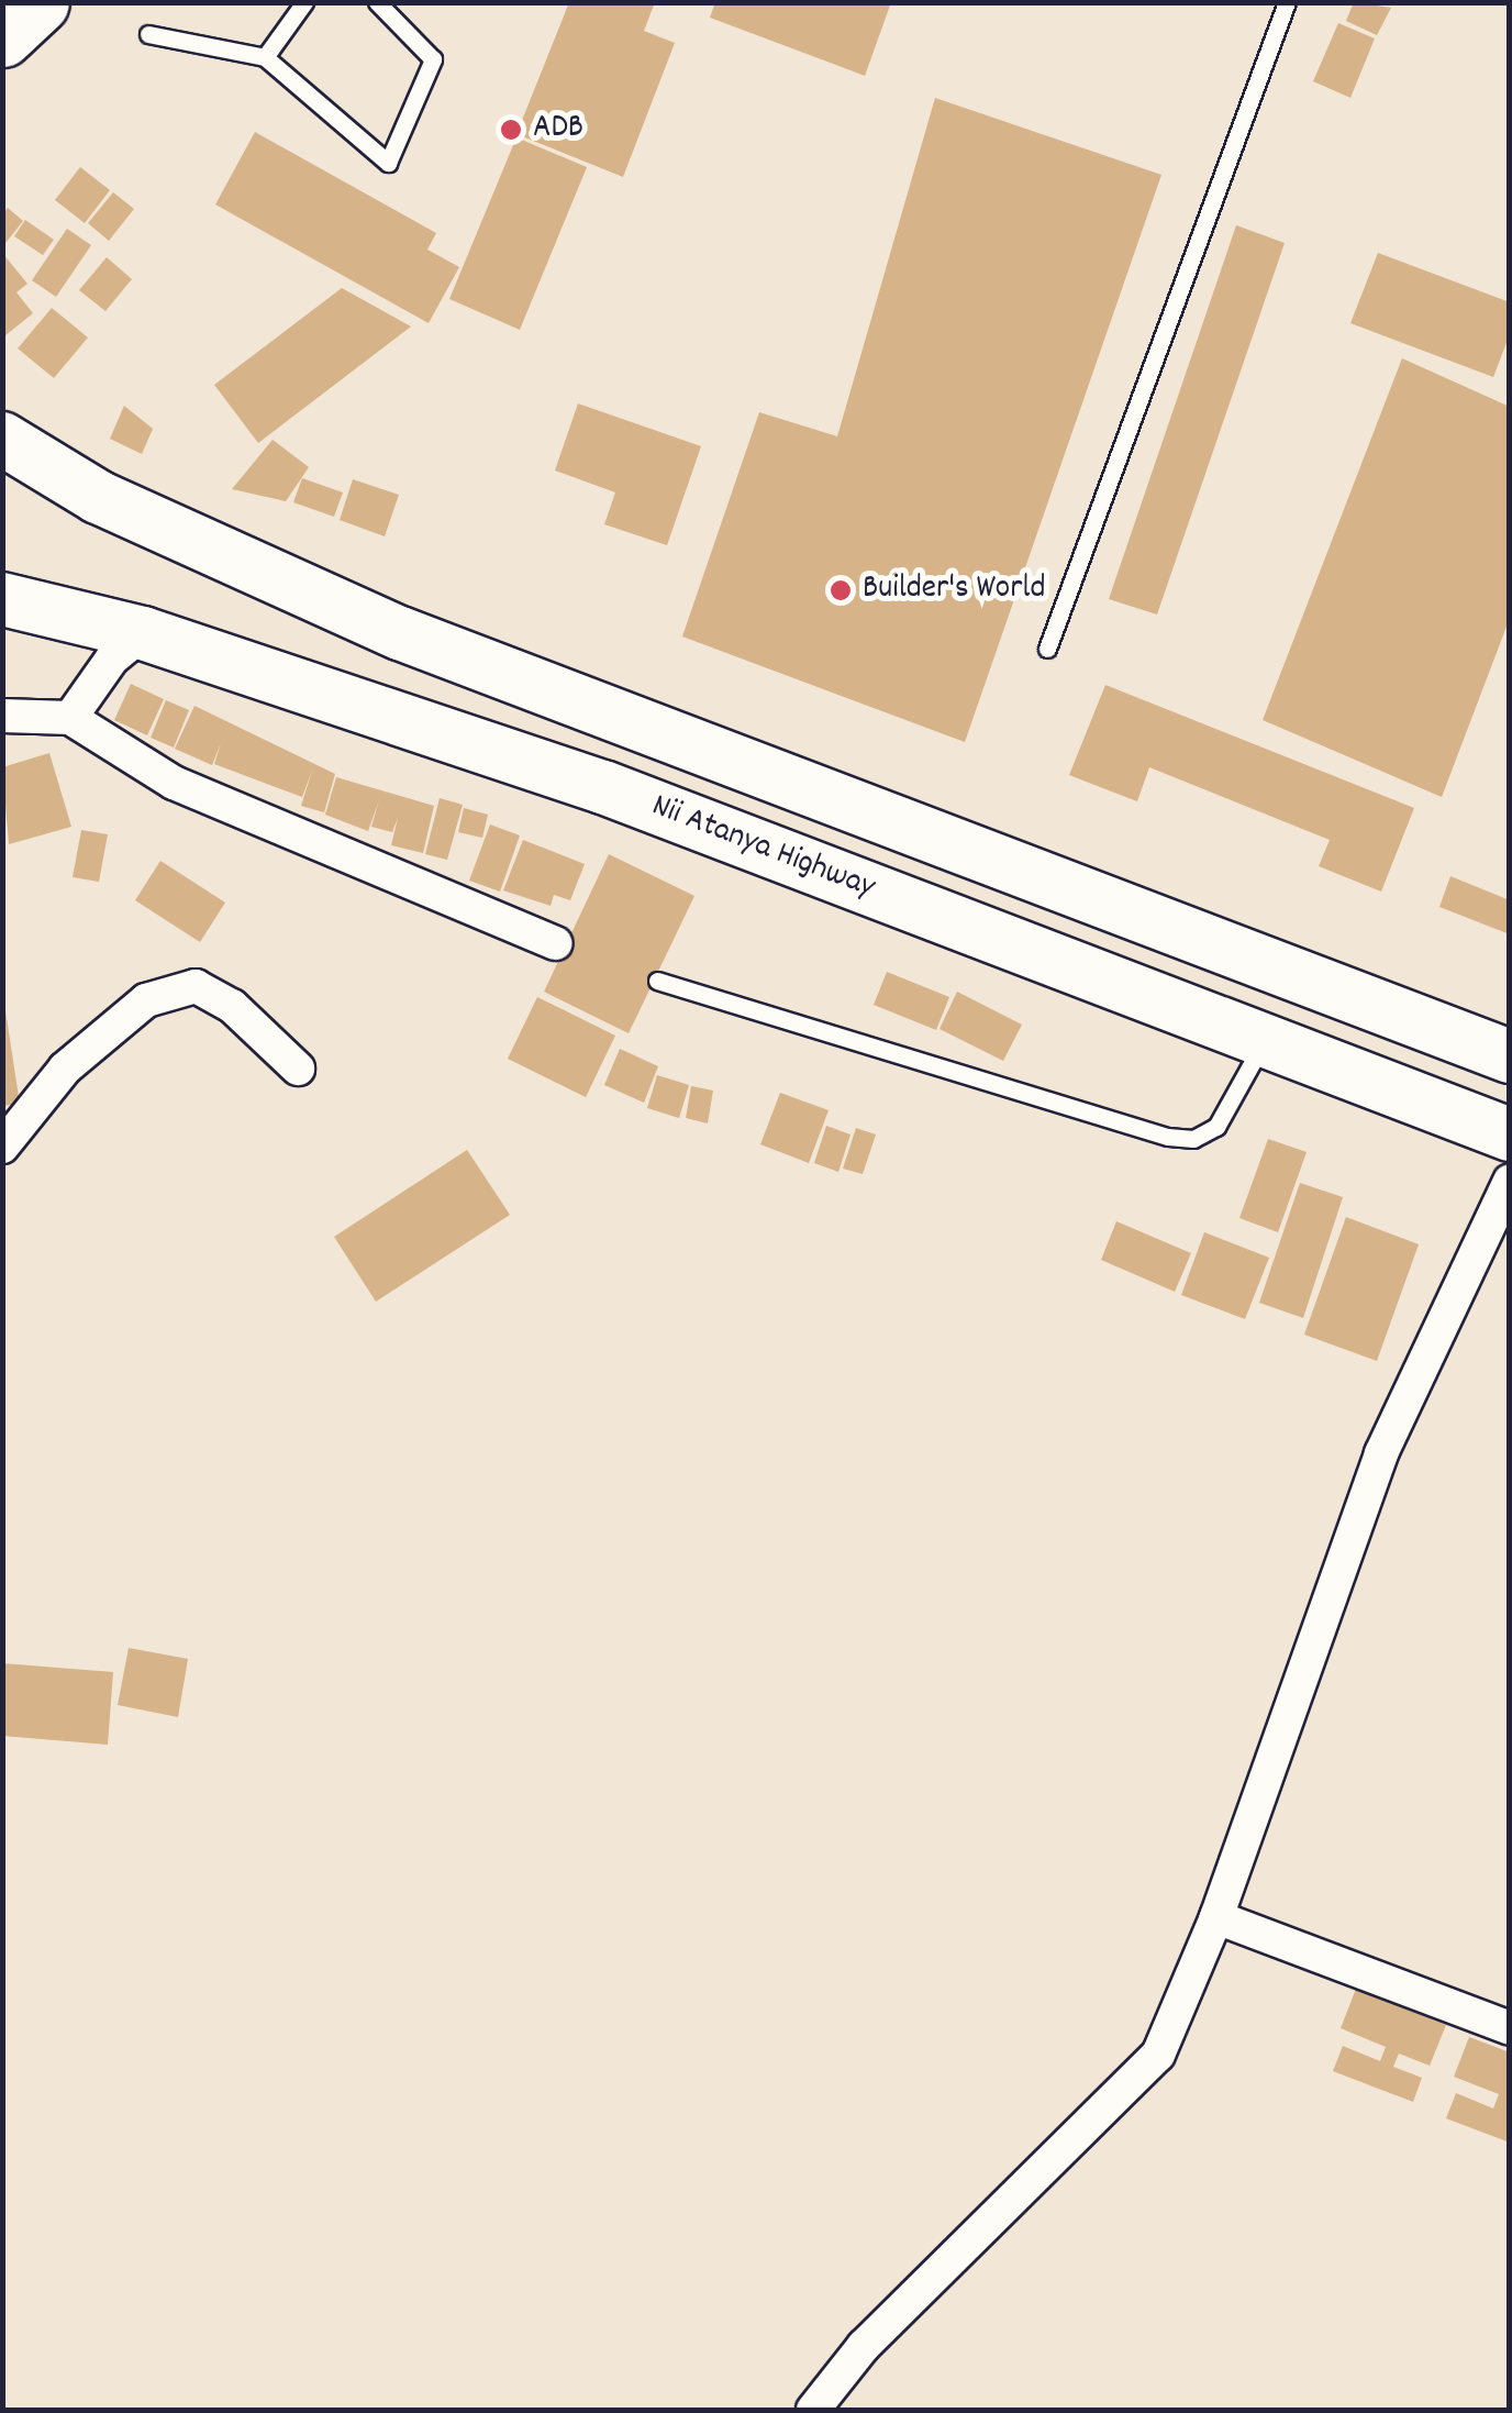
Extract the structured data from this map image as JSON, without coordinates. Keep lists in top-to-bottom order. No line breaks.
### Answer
{"streets":{"main road":["Nii Atanya Highway"]},"places":["ADB","Builder's World"]}
